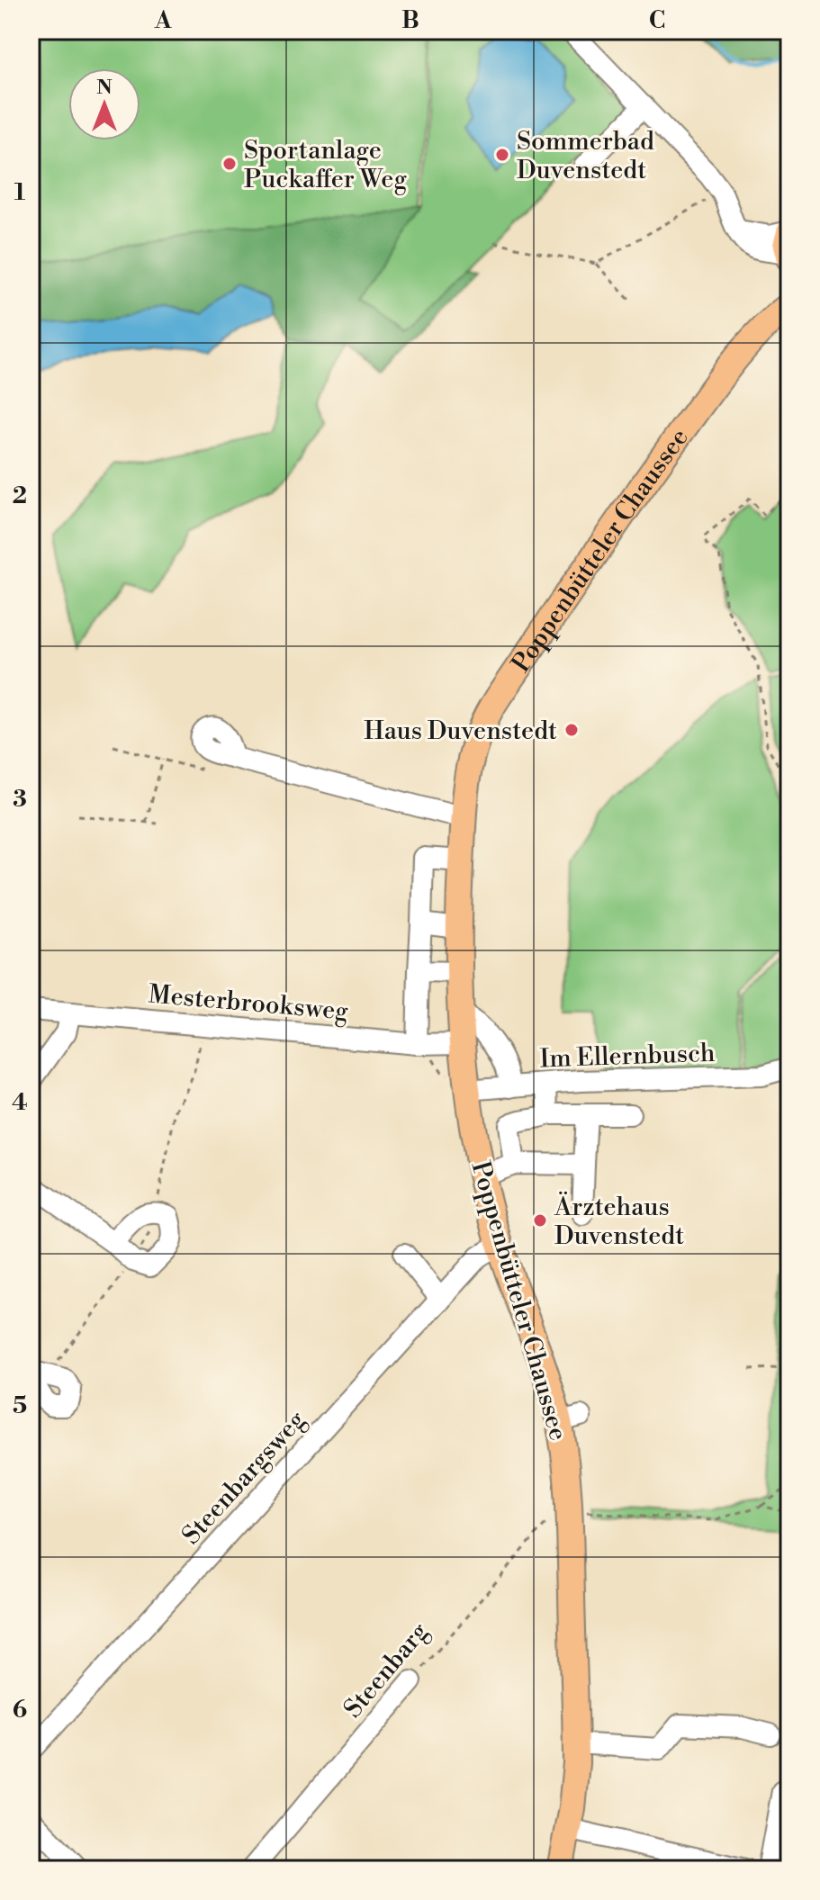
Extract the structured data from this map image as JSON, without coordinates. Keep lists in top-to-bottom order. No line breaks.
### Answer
{"streets":{"main road":["Poppenbütteler Chaussee"],"street":["Mesterbrooksweg","Im Ellernbusch","Steenbargsweg","Steenbarg"]},"crossings":[["Poppenbütteler Chaussee","Mesterbrooksweg"],["Poppenbütteler Chaussee","Im Ellernbusch"],["Poppenbütteler Chaussee","Steenbargsweg"],["Poppenbütteler Chaussee","Steenbarg"]],"places":["Sommerbad Duvenstedt","Sportanlage Puckaffer Weg","Haus Duvenstedt","Ärztehaus Duvenstedt"],"north":"top","grid":{"columns":["A","B","C"],"rows":["1","2","3","4","5","6"]}}
